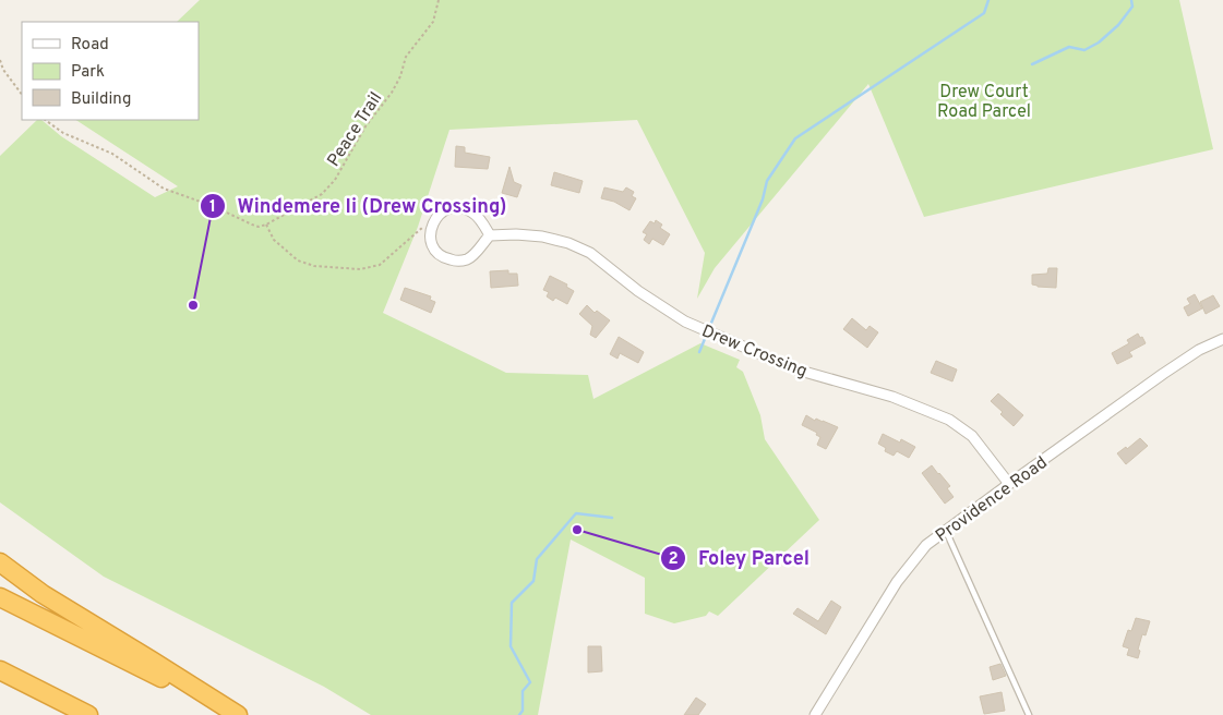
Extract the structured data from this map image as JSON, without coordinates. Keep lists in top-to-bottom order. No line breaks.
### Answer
{"streets":{"street":["Drew Crossing","Providence Road"],"path":["Peace Trail"]},"crossings":[["Drew Crossing","Providence Road"]],"parks":["Drew Court Road Parcel"],"places":["Windemere Ii (Drew Crossing)","Foley Parcel"],"legend":["Road","Park","Building"]}
